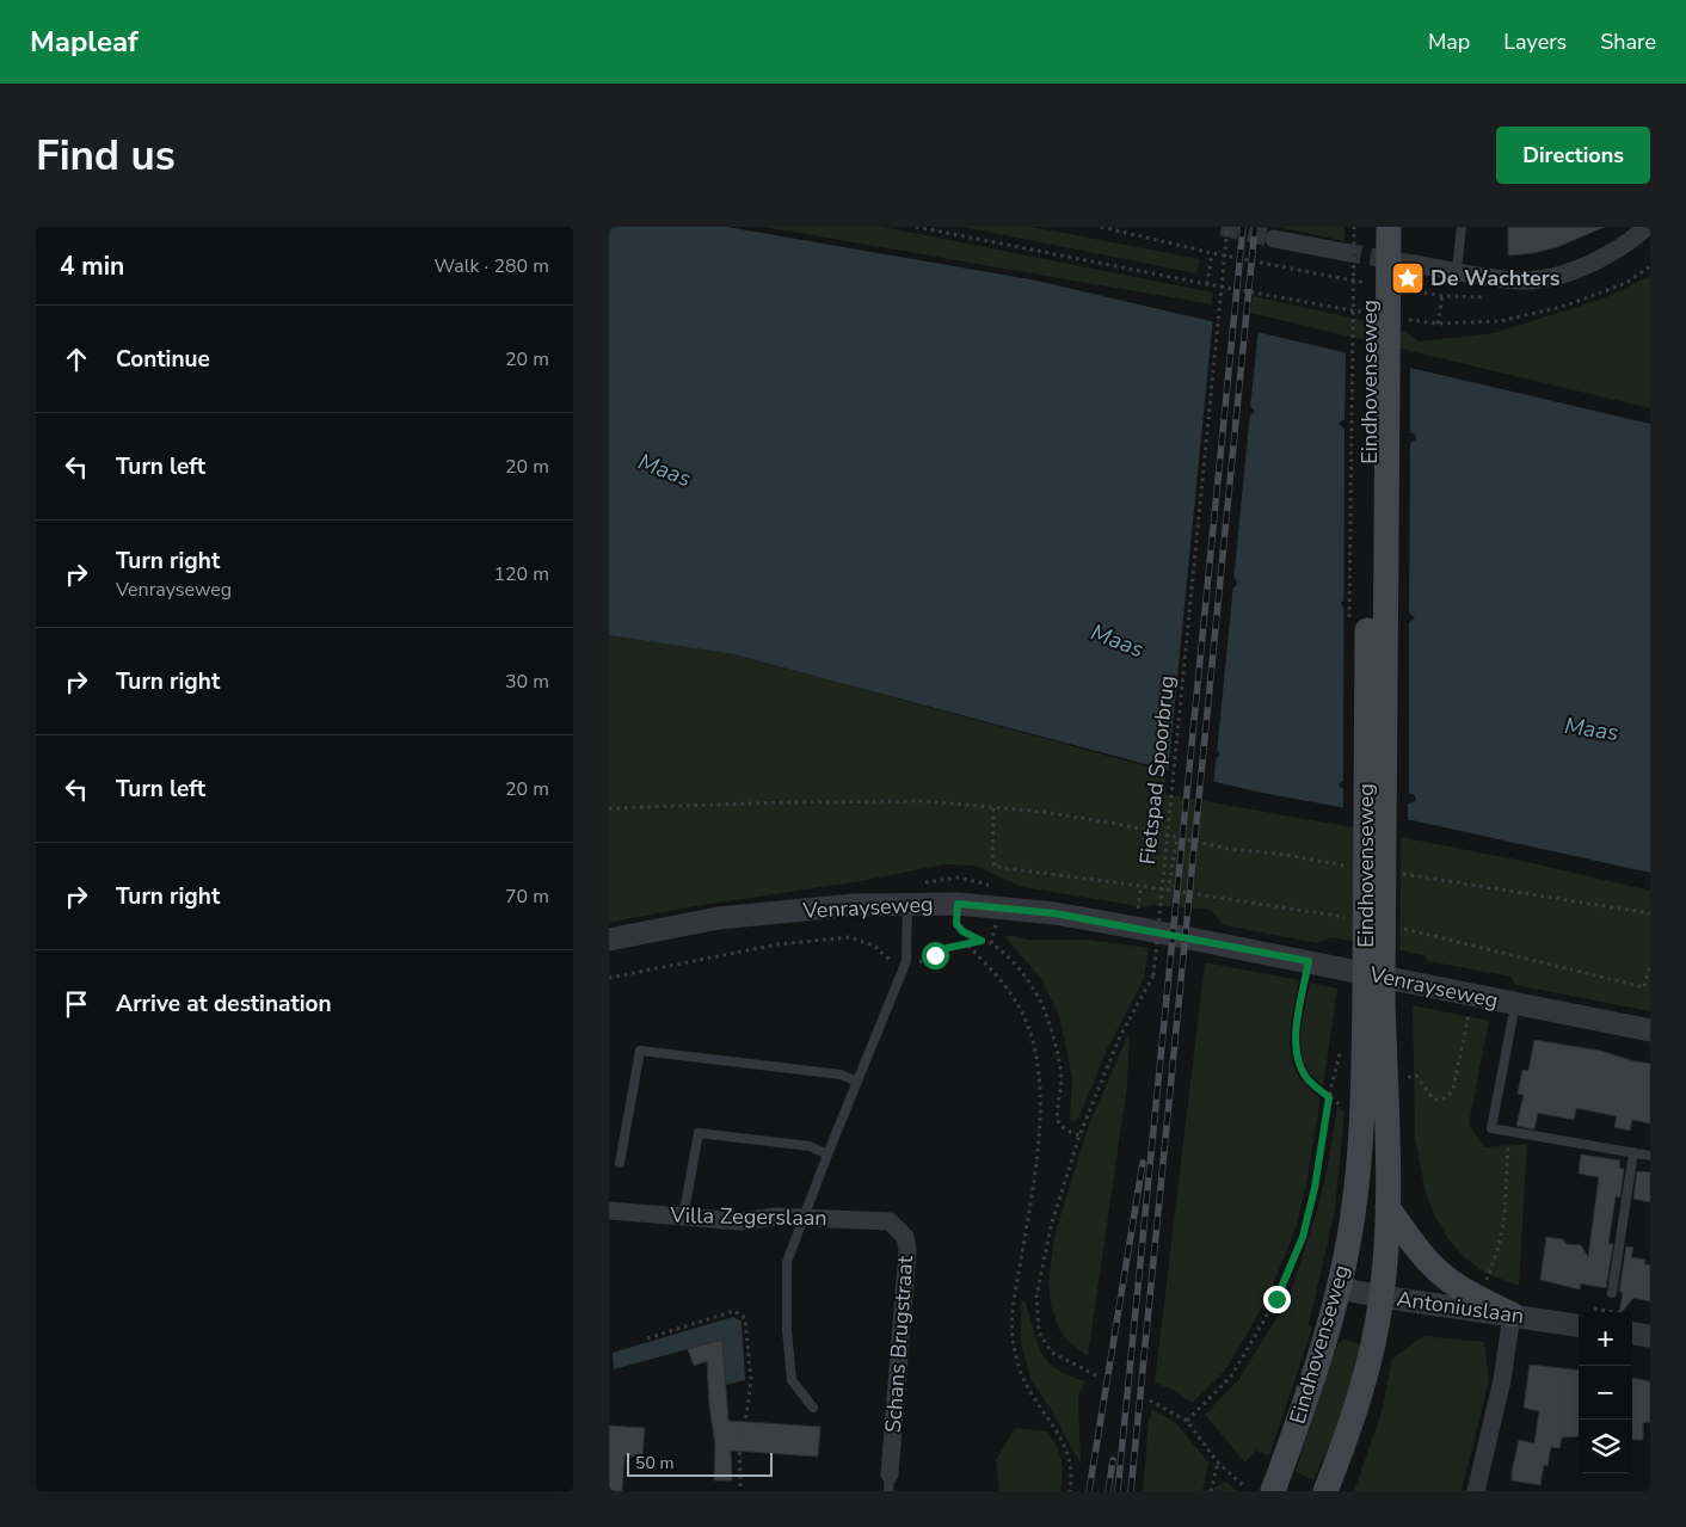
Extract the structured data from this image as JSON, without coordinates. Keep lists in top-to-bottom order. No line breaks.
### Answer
{"streets":{"main road":["Eindhovenseweg"],"street":["Venrayseweg","Villa Zegerslaan","Antoniuslaan","Schans Brugstraat"],"path":["Fietspad Spoorbrug"]},"crossings":[["Eindhovenseweg","Antoniuslaan"],["Villa Zegerslaan","Schans Brugstraat"]],"water":["Maas"],"places":{"place":["De Wachters"]},"scale_bar":"50 m","page":{"header":"Mapleaf","nav":["Map","Layers","Share"],"buttons":"Directions","title":"Find us","heading":["4 min","Walk · 280 m"],"list":[["Continue","20 m"],["Turn left","20 m"],["Turn right","Venrayseweg","120 m"],["Turn right","30 m"],["Turn left","20 m"],["Turn right","70 m"],"Arrive at destination"],"map_buttons":["+","−"],"scale":"50 m"}}
